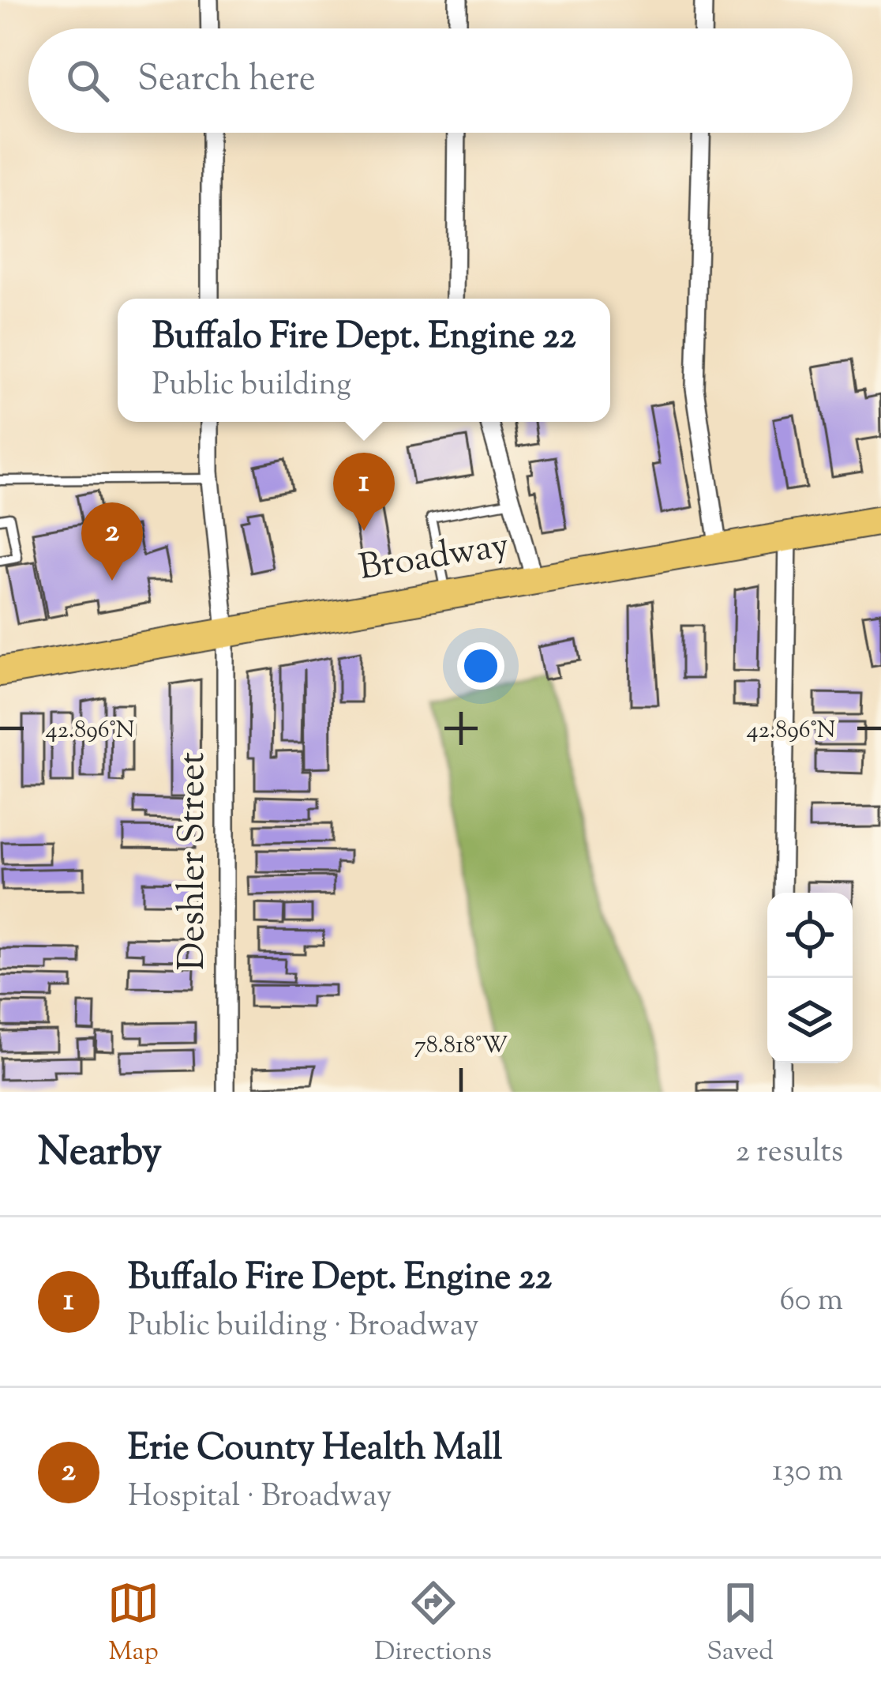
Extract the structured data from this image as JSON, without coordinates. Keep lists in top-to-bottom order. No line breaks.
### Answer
{"streets":{"main road":["Broadway"],"street":["Deshler Street"]},"crossings":[["Broadway","Deshler Street"]],"page":{"search":"Search here","popup":["Buffalo Fire Dept. Engine 22","Public building"],"pins":["1","2"],"heading":["Nearby","2 results"],"list":[{"mark":"1","name":"Buffalo Fire Dept. Engine 22","note":"Public building · Broadway","value":"60 m"},{"mark":"2","name":"Erie County Health Mall","note":"Hospital · Broadway","value":"130 m"}],"nav":["Map","Directions","Saved"]},"coordinates":["42.896°N","78.818°W"]}
